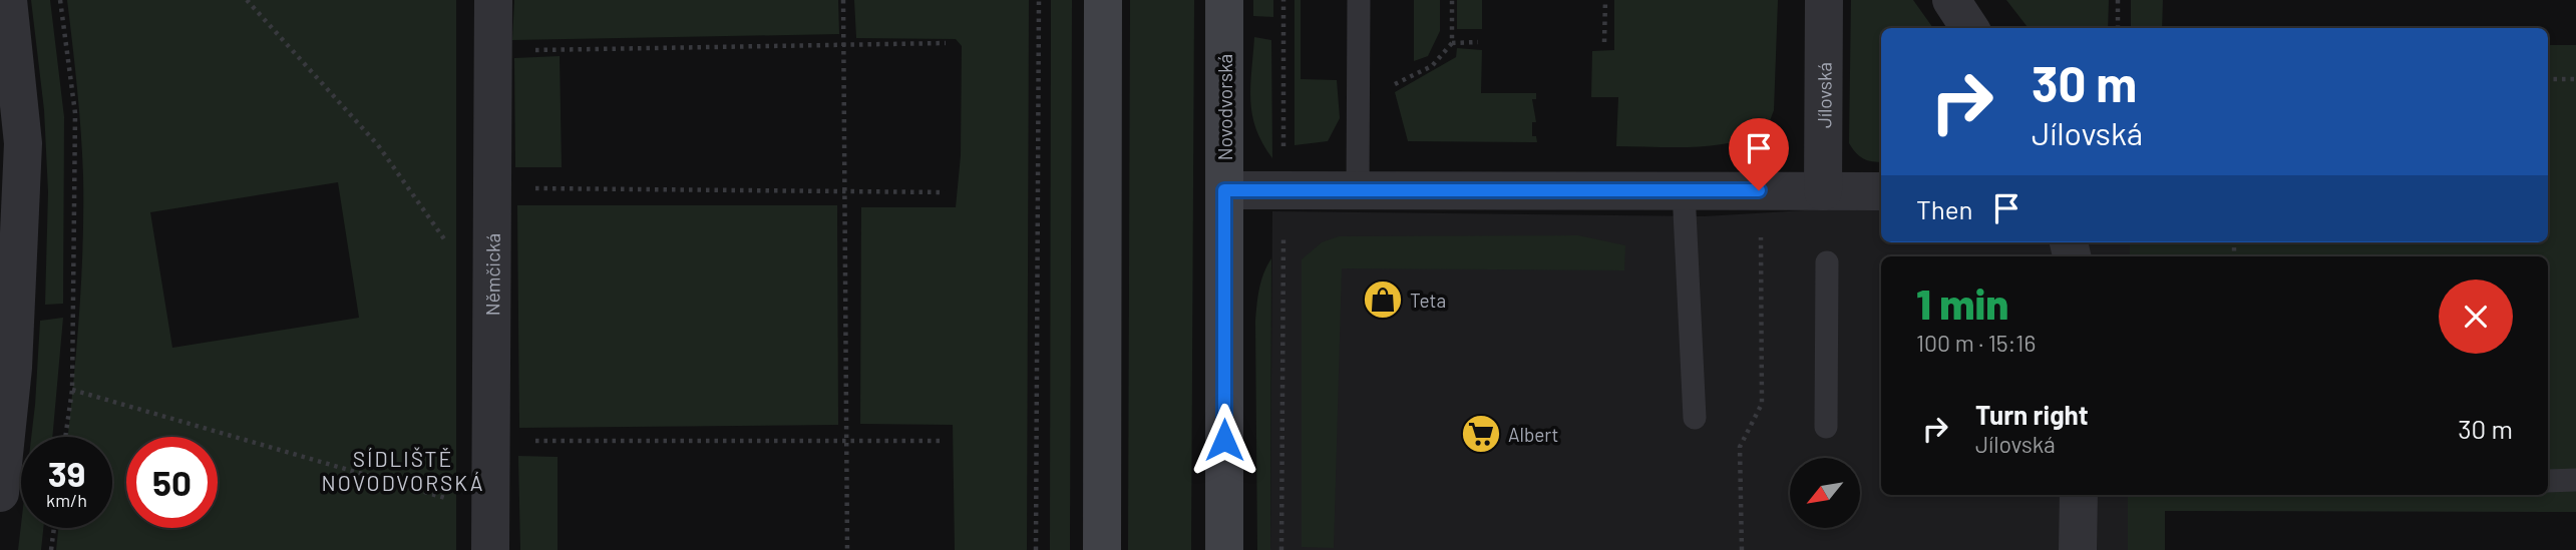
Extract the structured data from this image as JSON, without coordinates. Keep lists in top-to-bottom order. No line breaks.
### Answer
{"streets":{"main road":["Novodvorská"],"street":["Jílovská","Němčická"]},"districts":["SÍDLIŠTĚ NOVODVORSKÁ"],"places":{"shop":["Teta"],"supermarket":["Albert"]},"north":"bottom left","page":{"turn":["30 m","Jílovská"],"then":"Then","heading":["1 min","100 m · 15:16"],"list":[{"name":"Turn right","note":"Jílovská","value":"30 m"}],"speed":"39 km/h","limit":"50"}}
